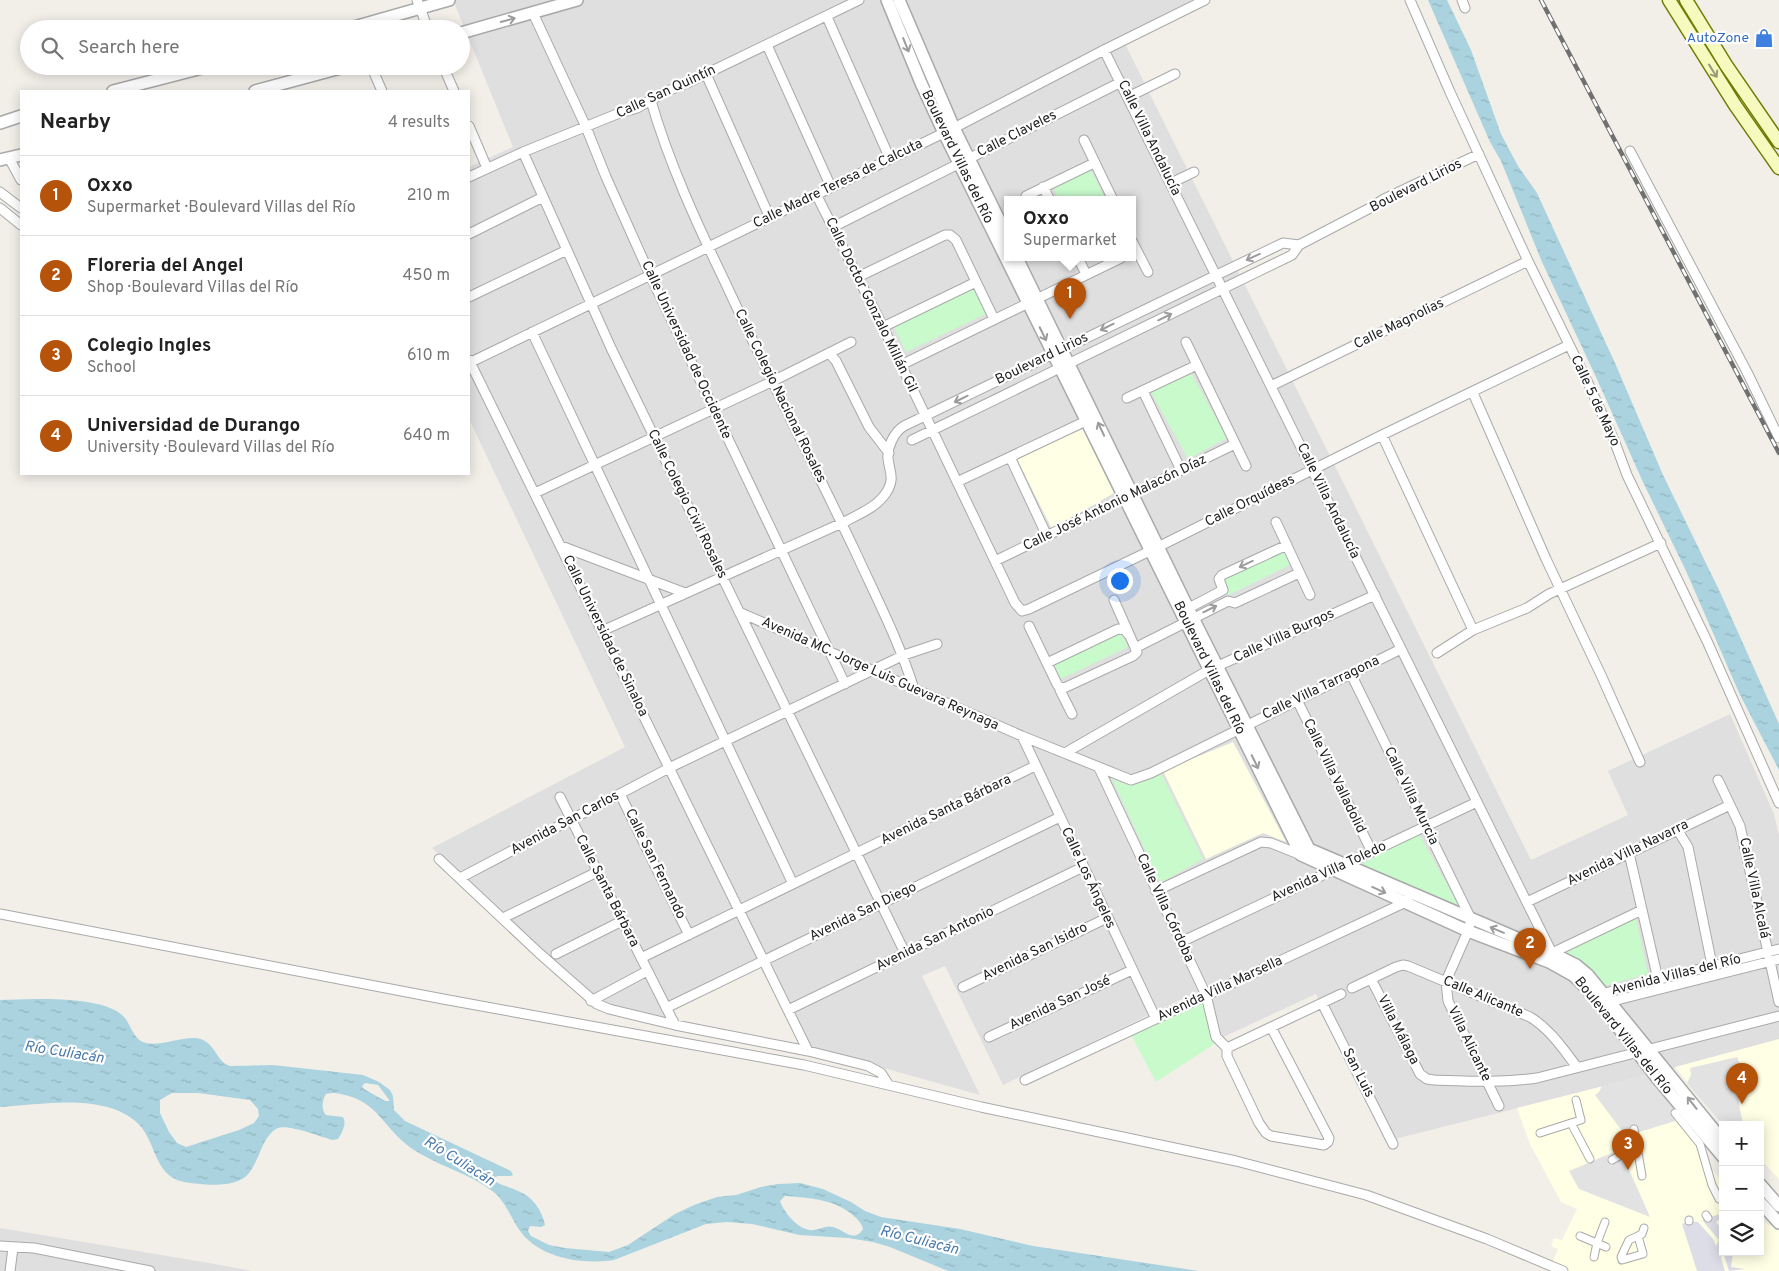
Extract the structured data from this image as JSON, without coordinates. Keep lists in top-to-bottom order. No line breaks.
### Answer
{"streets":{"street":["Calle San Quintín","Calle Claveles","Calle Villa Andalucía","Boulevard Villas del Río","Calle Madre Teresa de Calcuta","Boulevard Lirios","Calle Doctor Gonzalo Millán Gil","Calle Magnolias","Calle Universidad de Occidente","Calle Colegio Nacional Rosales","Calle 5 de Mayo","Calle Orquídeas","Calle José Antonio Malacón Díaz","Calle Colegio Civil Rosales","Calle Universidad de Sinaloa","Calle Villa Burgos","Avenida MC. Jorge Luis Guevara Reynaga","Calle Villa Tarragona","Calle Villa Valladolid","Calle Villa Murcia","Avenida Santa Bárbara","Avenida San Carlos","Avenida Villa Navarra","Calle San Fernando","Avenida Villa Toledo","Calle Los Ángeles","Calle Villa Alcalá","Calle Santa Bárbara","Calle Villa Córdoba","Avenida San Diego","Avenida San Antonio","Avenida San Isidro","Avenida Villas del Río","Avenida Villa Marsella","Calle Alicante","Avenida San José","Villa Málaga","Villa Alicante","San Luis"]},"crossings":[["Calle San Quintín","Calle Universidad de Occidente"],["Calle San Quintín","Calle Colegio Nacional Rosales"],["Calle San Quintín","Calle Colegio Civil Rosales"],["Calle Claveles","Calle Villa Andalucía"],["Calle Claveles","Boulevard Villas del Río"],["Calle Claveles","Calle Doctor Gonzalo Millán Gil"],["Calle Villa Andalucía","Boulevard Villas del Río"],["Calle Villa Andalucía","Calle Madre Teresa de Calcuta"],["Calle Villa Andalucía","Boulevard Lirios"],["Calle Villa Andalucía","Calle Magnolias"],["Calle Villa Andalucía","Calle Orquídeas"],["Calle Villa Andalucía","Calle Villa Burgos"],["Calle Villa Andalucía","Calle Villa Tarragona"],["Calle Villa Andalucía","Avenida Villa Navarra"],["Calle Villa Andalucía","Avenida Villa Toledo"],["Boulevard Villas del Río","Calle Madre Teresa de Calcuta"],["Boulevard Villas del Río","Boulevard Lirios"],["Boulevard Villas del Río","Calle Orquídeas"],["Boulevard Villas del Río","Calle José Antonio Malacón Díaz"],["Boulevard Villas del Río","Calle Villa Burgos"],["Boulevard Villas del Río","Calle Villa Tarragona"],["Boulevard Villas del Río","Calle Villa Murcia"],["Boulevard Villas del Río","Avenida Villa Toledo"],["Boulevard Villas del Río","Avenida Villas del Río"],["Boulevard Villas del Río","Avenida Villa Marsella"],["Calle Madre Teresa de Calcuta","Calle Doctor Gonzalo Millán Gil"],["Calle Madre Teresa de Calcuta","Calle Universidad de Occidente"],["Calle Madre Teresa de Calcuta","Calle Colegio Nacional Rosales"],["Calle Madre Teresa de Calcuta","Calle Colegio Civil Rosales"],["Boulevard Lirios","Calle Doctor Gonzalo Millán Gil"],["Boulevard Lirios","Calle 5 de Mayo"],["Calle Magnolias","Calle 5 de Mayo"],["Calle Universidad de Occidente","Avenida MC. Jorge Luis Guevara Reynaga"],["Calle Universidad de Occidente","Avenida San Carlos"],["Calle Colegio Nacional Rosales","Avenida MC. Jorge Luis Guevara Reynaga"],["Calle Colegio Nacional Rosales","Avenida San Carlos"],["Calle 5 de Mayo","Calle Orquídeas"],["Calle Orquídeas","Calle José Antonio Malacón Díaz"],["Calle Colegio Civil Rosales","Avenida MC. Jorge Luis Guevara Reynaga"],["Calle Colegio Civil Rosales","Avenida Santa Bárbara"],["Calle Colegio Civil Rosales","Avenida San Carlos"],["Calle Colegio Civil Rosales","Avenida San Diego"],["Calle Colegio Civil Rosales","Avenida San Antonio"],["Calle Universidad de Sinaloa","Avenida San Carlos"],["Calle Universidad de Sinaloa","Calle Santa Bárbara"],["Calle Universidad de Sinaloa","Avenida San Diego"],["Calle Universidad de Sinaloa","Avenida San Antonio"],["Calle Villa Burgos","Calle Villa Tarragona"],["Avenida MC. Jorge Luis Guevara Reynaga","Calle Villa Tarragona"],["Avenida MC. Jorge Luis Guevara Reynaga","Avenida San Carlos"],["Avenida MC. Jorge Luis Guevara Reynaga","Calle Los Ángeles"],["Calle Villa Tarragona","Calle Villa Valladolid"],["Calle Villa Tarragona","Calle Villa Murcia"],["Calle Villa Tarragona","Calle Los Ángeles"],["Calle Villa Tarragona","Calle Villa Córdoba"],["Calle Villa Valladolid","Avenida Villa Toledo"],["Calle Villa Murcia","Avenida Villa Toledo"],["Avenida Santa Bárbara","Calle Los Ángeles"],["Avenida Santa Bárbara","Calle Santa Bárbara"],["Avenida San Carlos","Calle San Fernando"],["Avenida San Carlos","Calle Santa Bárbara"],["Avenida Villa Navarra","Calle Villa Alcalá"],["Calle San Fernando","Calle Santa Bárbara"],["Avenida Villa Toledo","Calle Villa Córdoba"],["Calle Los Ángeles","Avenida San Diego"],["Calle Los Ángeles","Avenida San Antonio"],["Calle Los Ángeles","Avenida San Isidro"],["Calle Los Ángeles","Avenida Villa Marsella"],["Calle Los Ángeles","Avenida San José"],["Calle Villa Alcalá","Avenida Villas del Río"],["Calle Santa Bárbara","Avenida San Diego"],["Calle Villa Córdoba","Avenida Villa Marsella"],["Calle Alicante","Villa Málaga"],["Calle Alicante","Villa Alicante"],["Villa Málaga","Villa Alicante"]],"water":["Río Culiacán"],"places":{"shop":["AutoZone"]},"page":{"search":"Search here","heading":["Nearby","4 results"],"list":[{"mark":"1","name":"Oxxo","note":"Supermarket · Boulevard Villas del Río","value":"210 m"},{"mark":"2","name":"Floreria del Angel","note":"Shop · Boulevard Villas del Río","value":"450 m"},{"mark":"3","name":"Colegio Ingles","note":"School","value":"610 m"},{"mark":"4","name":"Universidad de Durango","note":"University · Boulevard Villas del Río","value":"640 m"}],"popup":["Oxxo","Supermarket"],"pins":["1","2","4","3"],"map_buttons":["+","−"]}}
